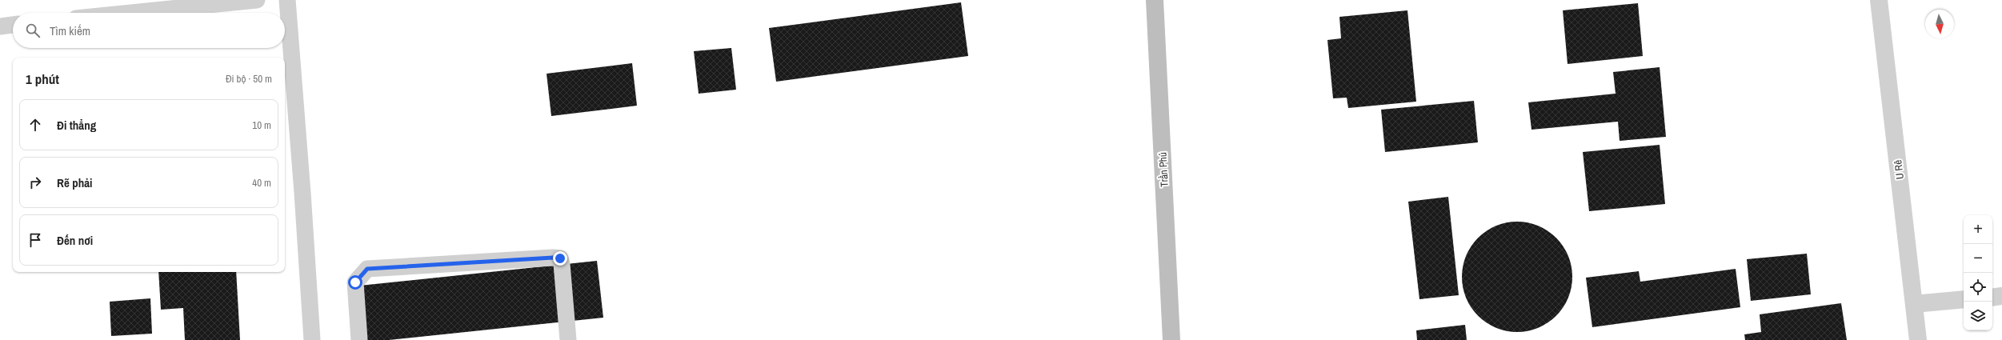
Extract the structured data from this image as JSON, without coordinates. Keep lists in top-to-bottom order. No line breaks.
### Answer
{"streets":{"street":["Trần Phú","U Rê"]},"north":"bottom","page":{"search":"Tìm kiếm","heading":["1 phút","Đi bộ · 50 m"],"list":[["Đi thẳng","10 m"],["Rẽ phải","40 m"],"Đến nơi"],"map_buttons":["+","−"]}}
